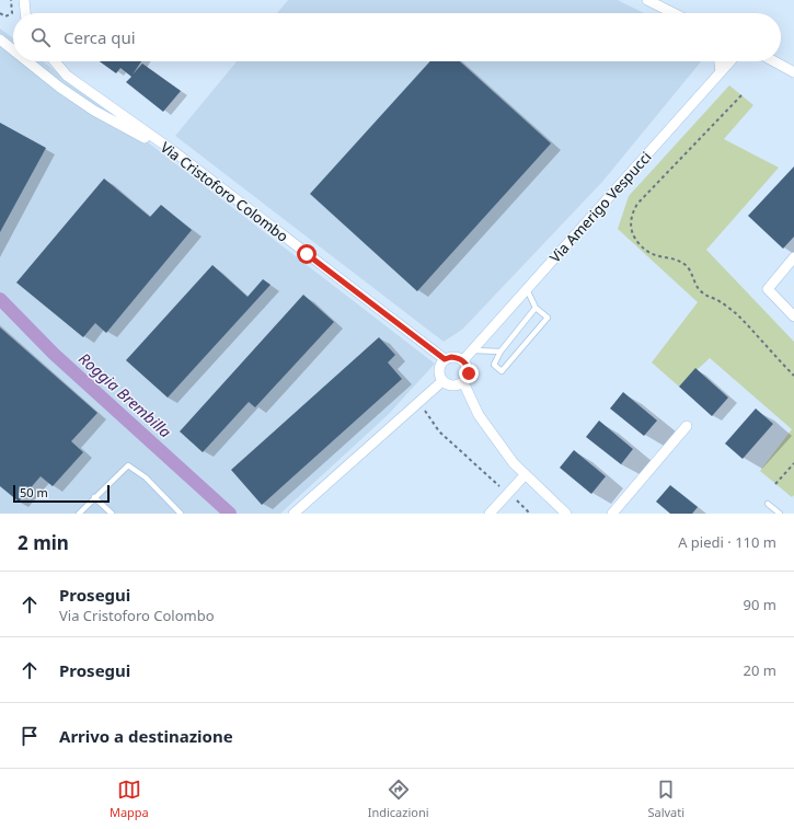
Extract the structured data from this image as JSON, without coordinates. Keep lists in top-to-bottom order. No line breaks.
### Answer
{"streets":{"street":["Via Cristoforo Colombo","Via Amerigo Vespucci"]},"crossings":[["Via Cristoforo Colombo","Via Amerigo Vespucci"]],"water":["Roggia Brembilla"],"scale_bar":"50 m","page":{"search":"Cerca qui","scale":"50 m","heading":["2 min","A piedi · 110 m"],"list":[["Prosegui","Via Cristoforo Colombo","90 m"],["Prosegui","20 m"],"Arrivo a destinazione"],"nav":["Mappa","Indicazioni","Salvati"]}}
